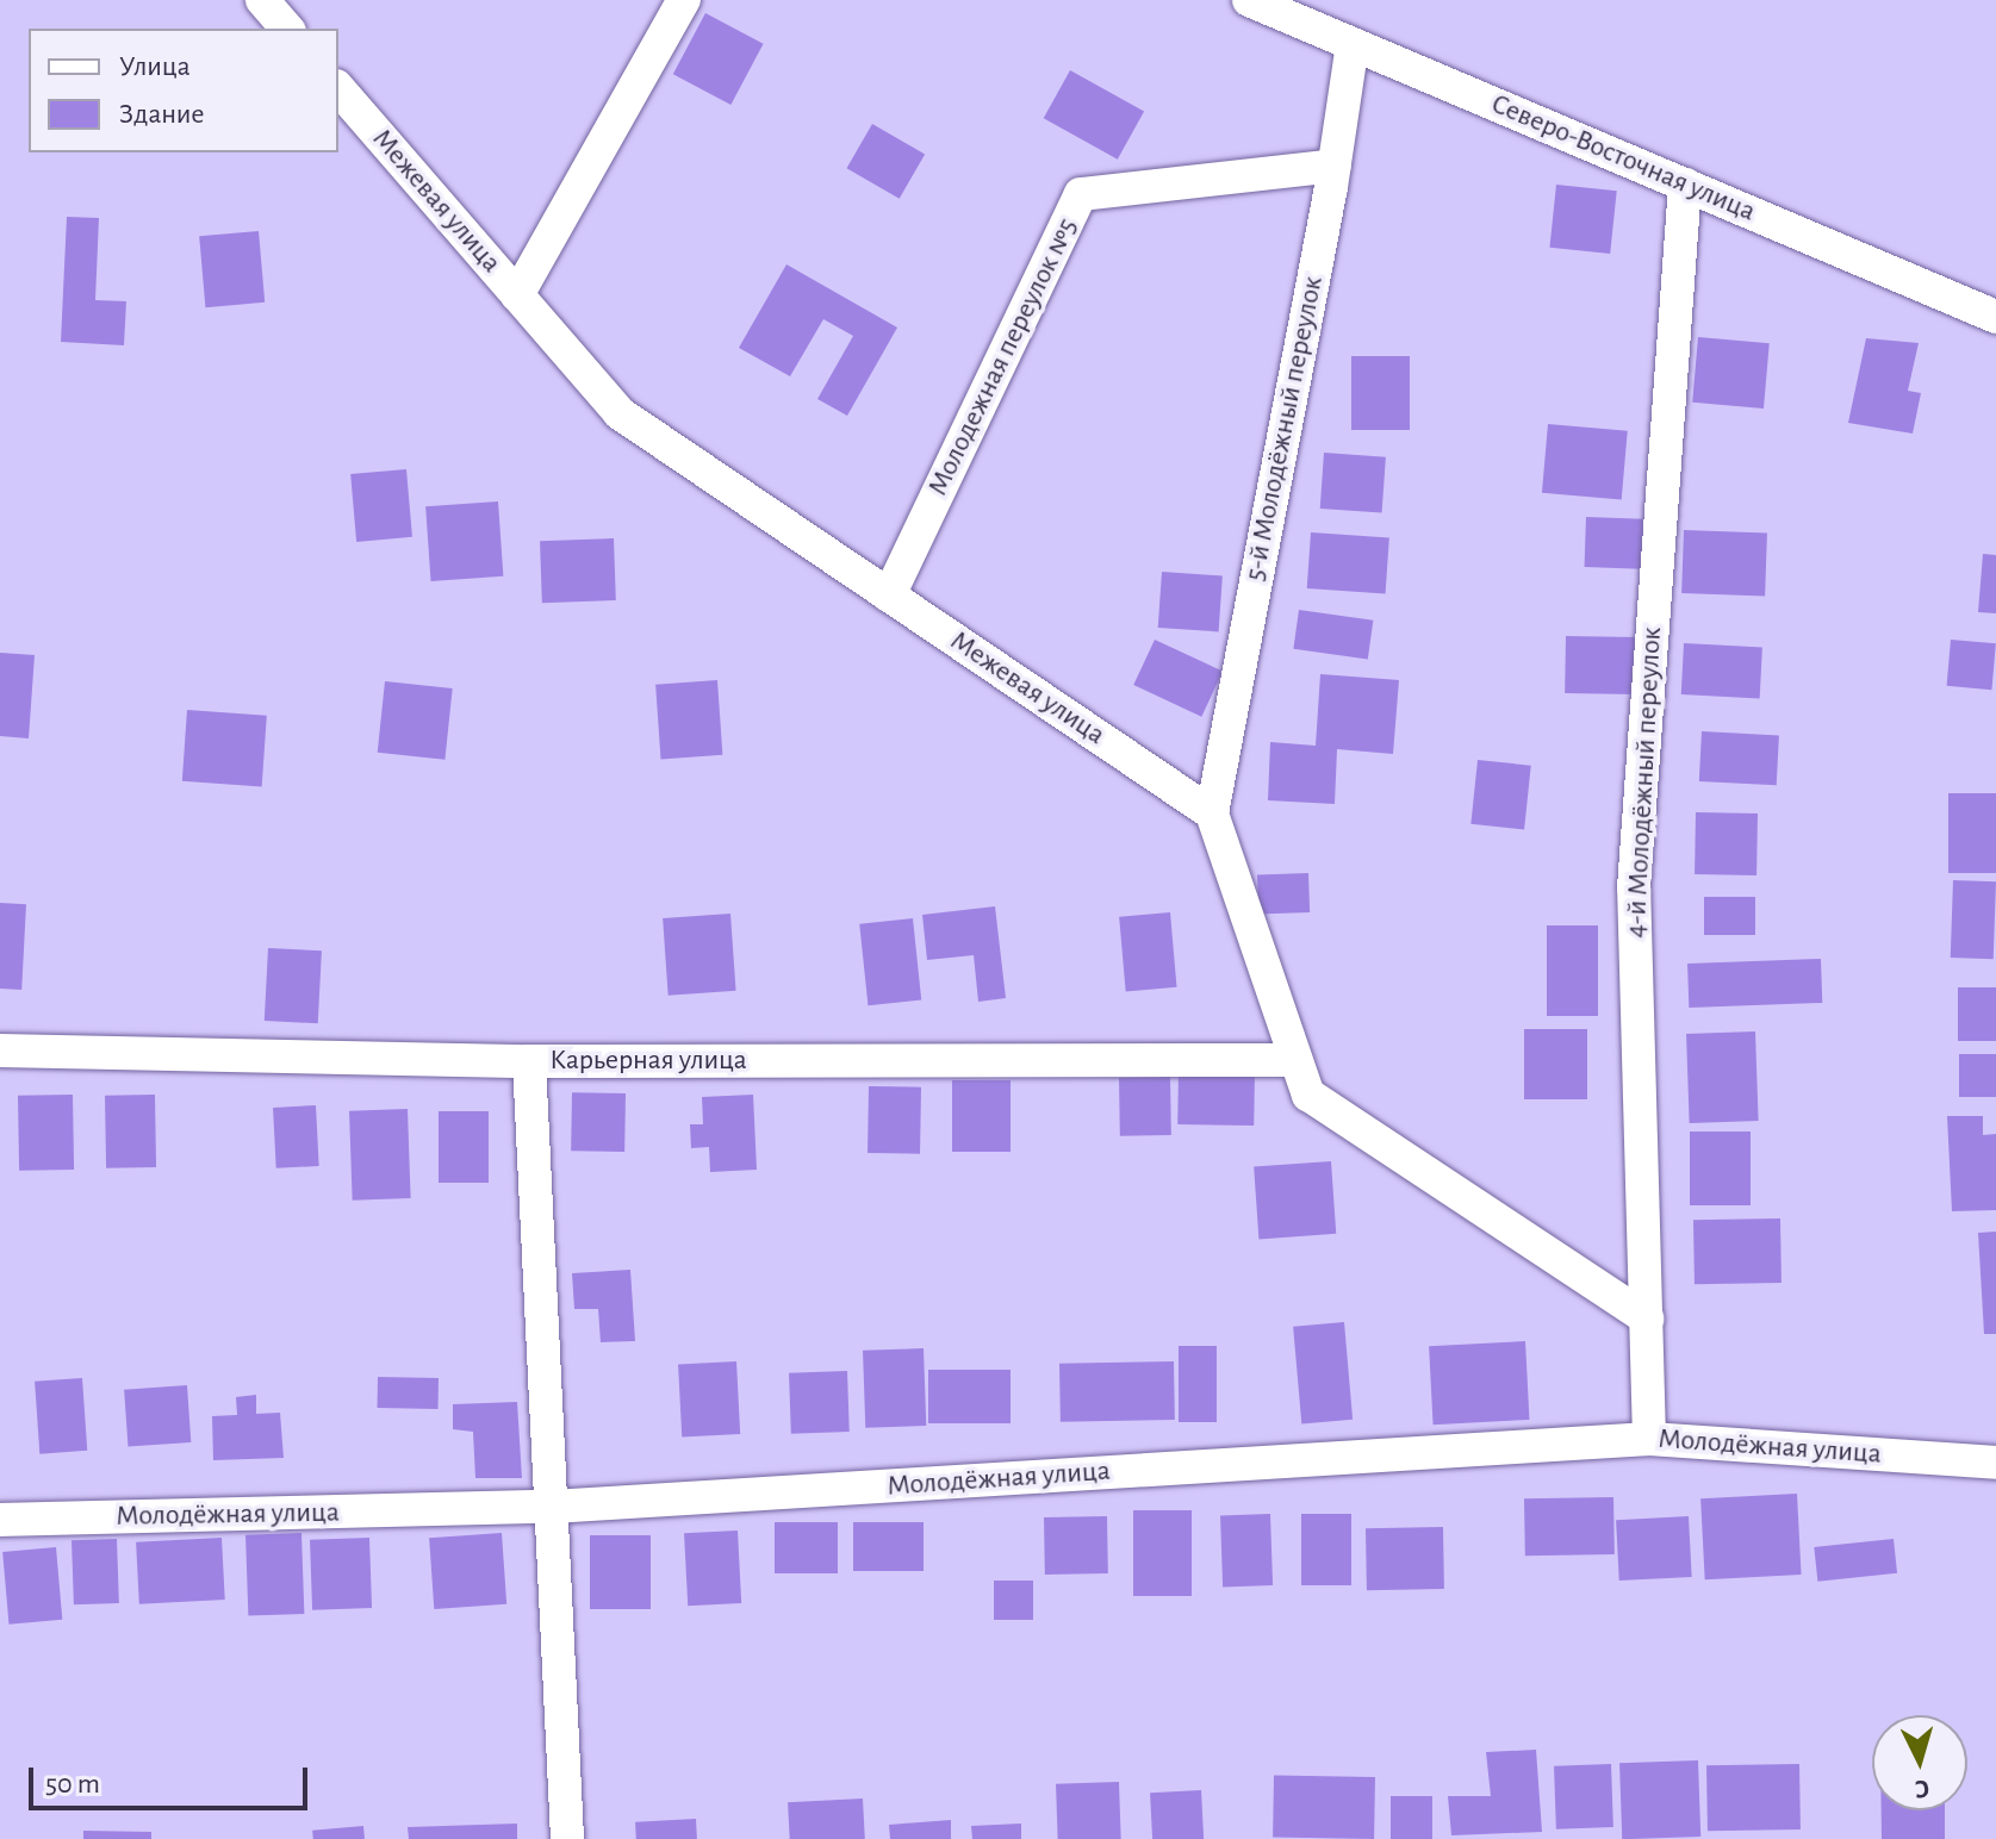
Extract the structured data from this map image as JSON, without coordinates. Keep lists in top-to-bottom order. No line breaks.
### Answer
{"streets":{"street":["Северо-Восточная улица","Межевая улица","Молодежная переулок №5","5-й Молодёжный переулок","4-й Молодёжный переулок","Карьерная улица","Молодёжная улица"]},"crossings":[["Северо-Восточная улица","5-й Молодёжный переулок"],["Северо-Восточная улица","4-й Молодёжный переулок"],["Межевая улица","Молодежная переулок №5"],["Межевая улица","5-й Молодёжный переулок"],["Молодежная переулок №5","5-й Молодёжный переулок"],["4-й Молодёжный переулок","Молодёжная улица"]],"legend":["Улица","Здание"],"scale_bar":"50 m","north":"bottom"}
